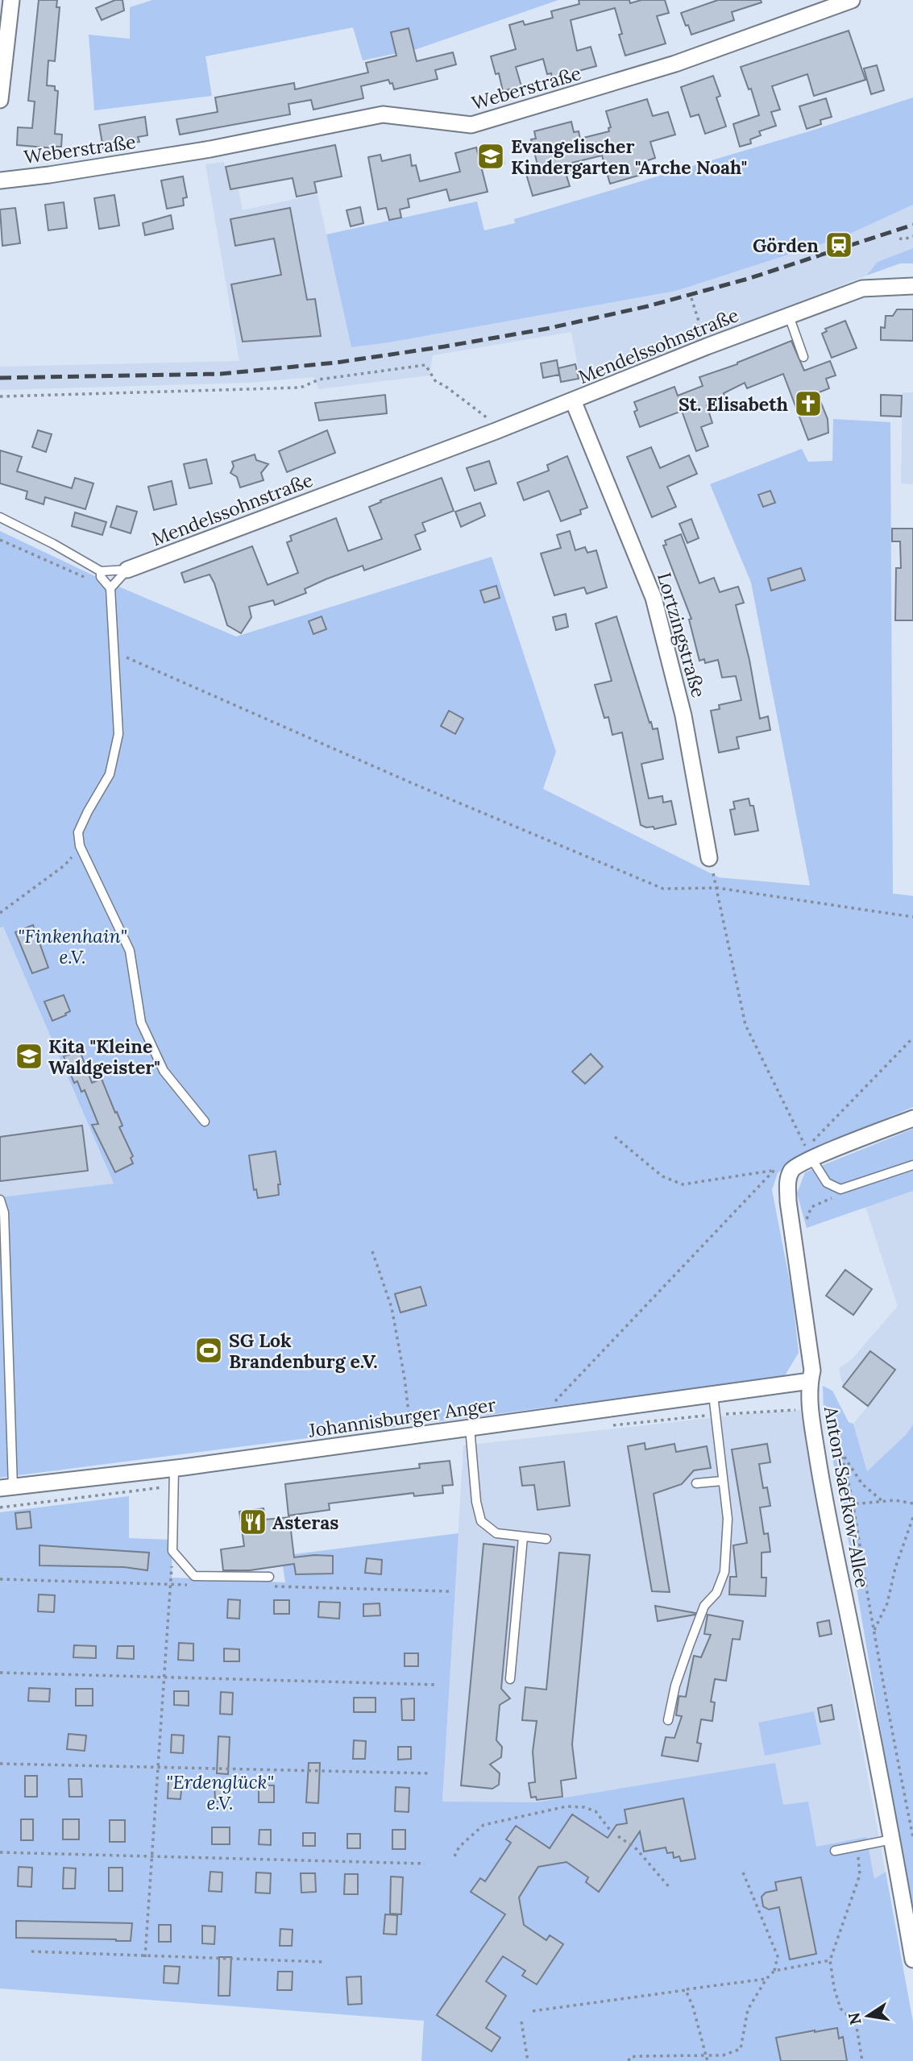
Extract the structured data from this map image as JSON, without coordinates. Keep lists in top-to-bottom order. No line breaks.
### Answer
{"streets":{"street":["Weberstraße","Mendelssohnstraße","Lortzingstraße","Johannisburger Anger","Anton-Saefkow-Allee"]},"crossings":[["Mendelssohnstraße","Lortzingstraße"],["Johannisburger Anger","Anton-Saefkow-Allee"]],"parks":["\"Finkenhain\" e.V.","\"Erdenglück\" e.V."],"places":{"school or university":["Evangelischer Kindergarten \"Arche Noah\"","Kita \"Kleine Waldgeister\""],"station":["Görden"],"church":["St. Elisabeth"],"sports":["SG Lok Brandenburg e.V."],"restaurant":["Asteras"]},"north":"left"}
